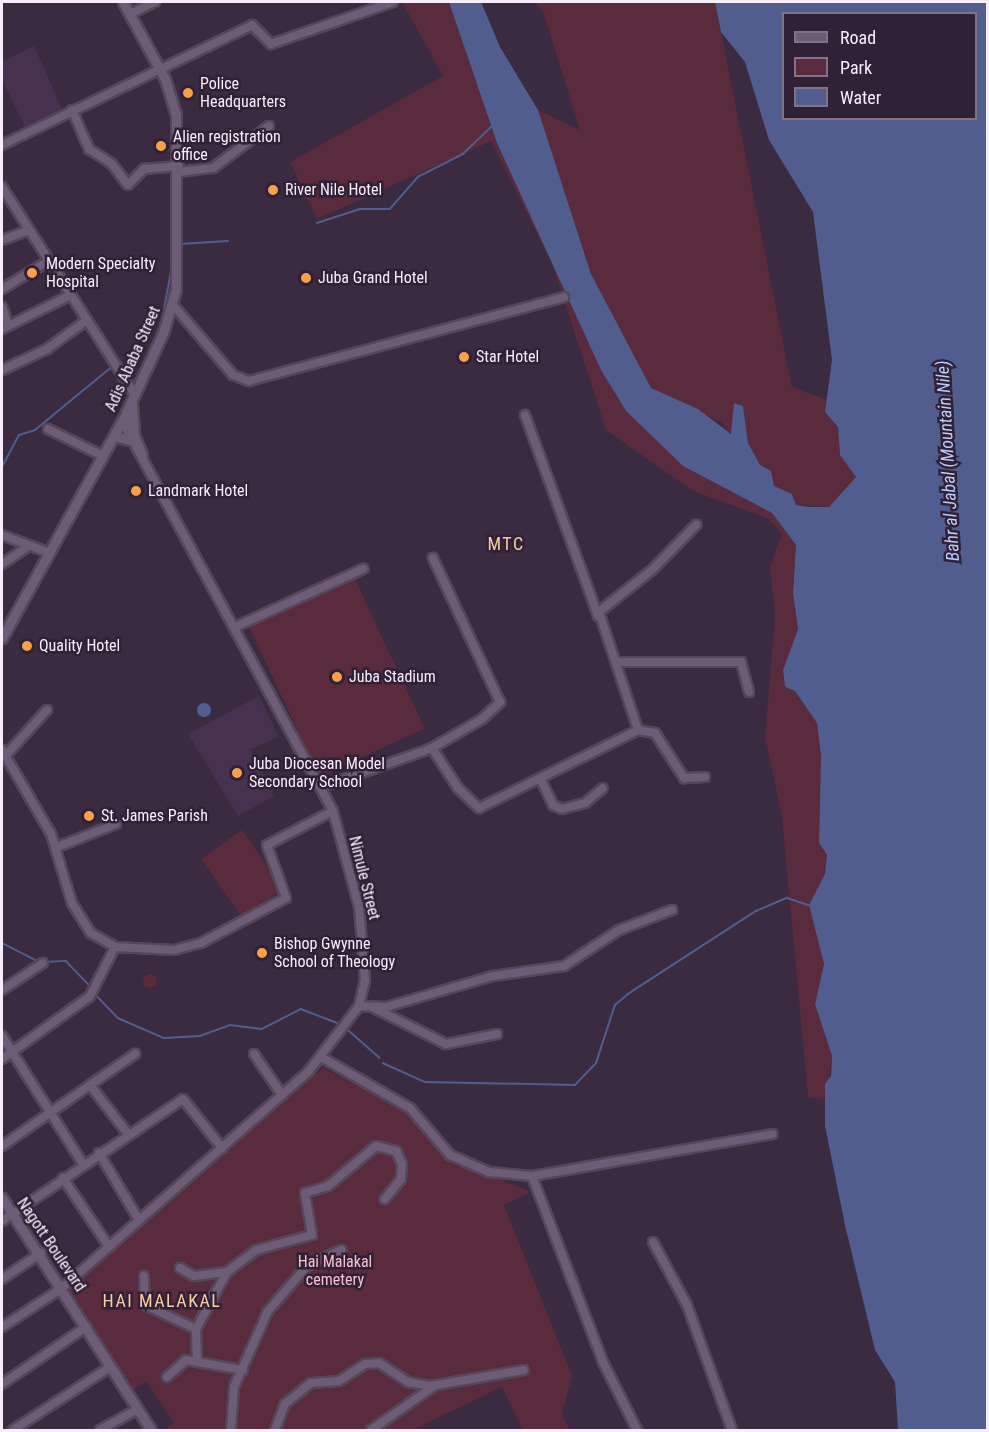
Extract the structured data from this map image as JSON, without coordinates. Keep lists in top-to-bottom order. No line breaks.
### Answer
{"streets":{"street":["Adis Ababa Street","Nimule Street","Nagott Boulevard"]},"crossings":[["Adis Ababa Street","Nimule Street"],["Nimule Street","Nagott Boulevard"]],"districts":["MTC","HAI MALAKAL"],"water":["Bahr al Jabal (Mountain Nile)"],"parks":["Hai Malakal cemetery"],"places":["Police Headquarters","Alien registration office","River Nile Hotel","Modern Specialty Hospital","Juba Grand Hotel","Star Hotel","Landmark Hotel","Quality Hotel","Juba Stadium","Juba Diocesan Model Secondary School","St. James Parish","Bishop Gwynne School of Theology"],"legend":["Road","Park","Water"]}
